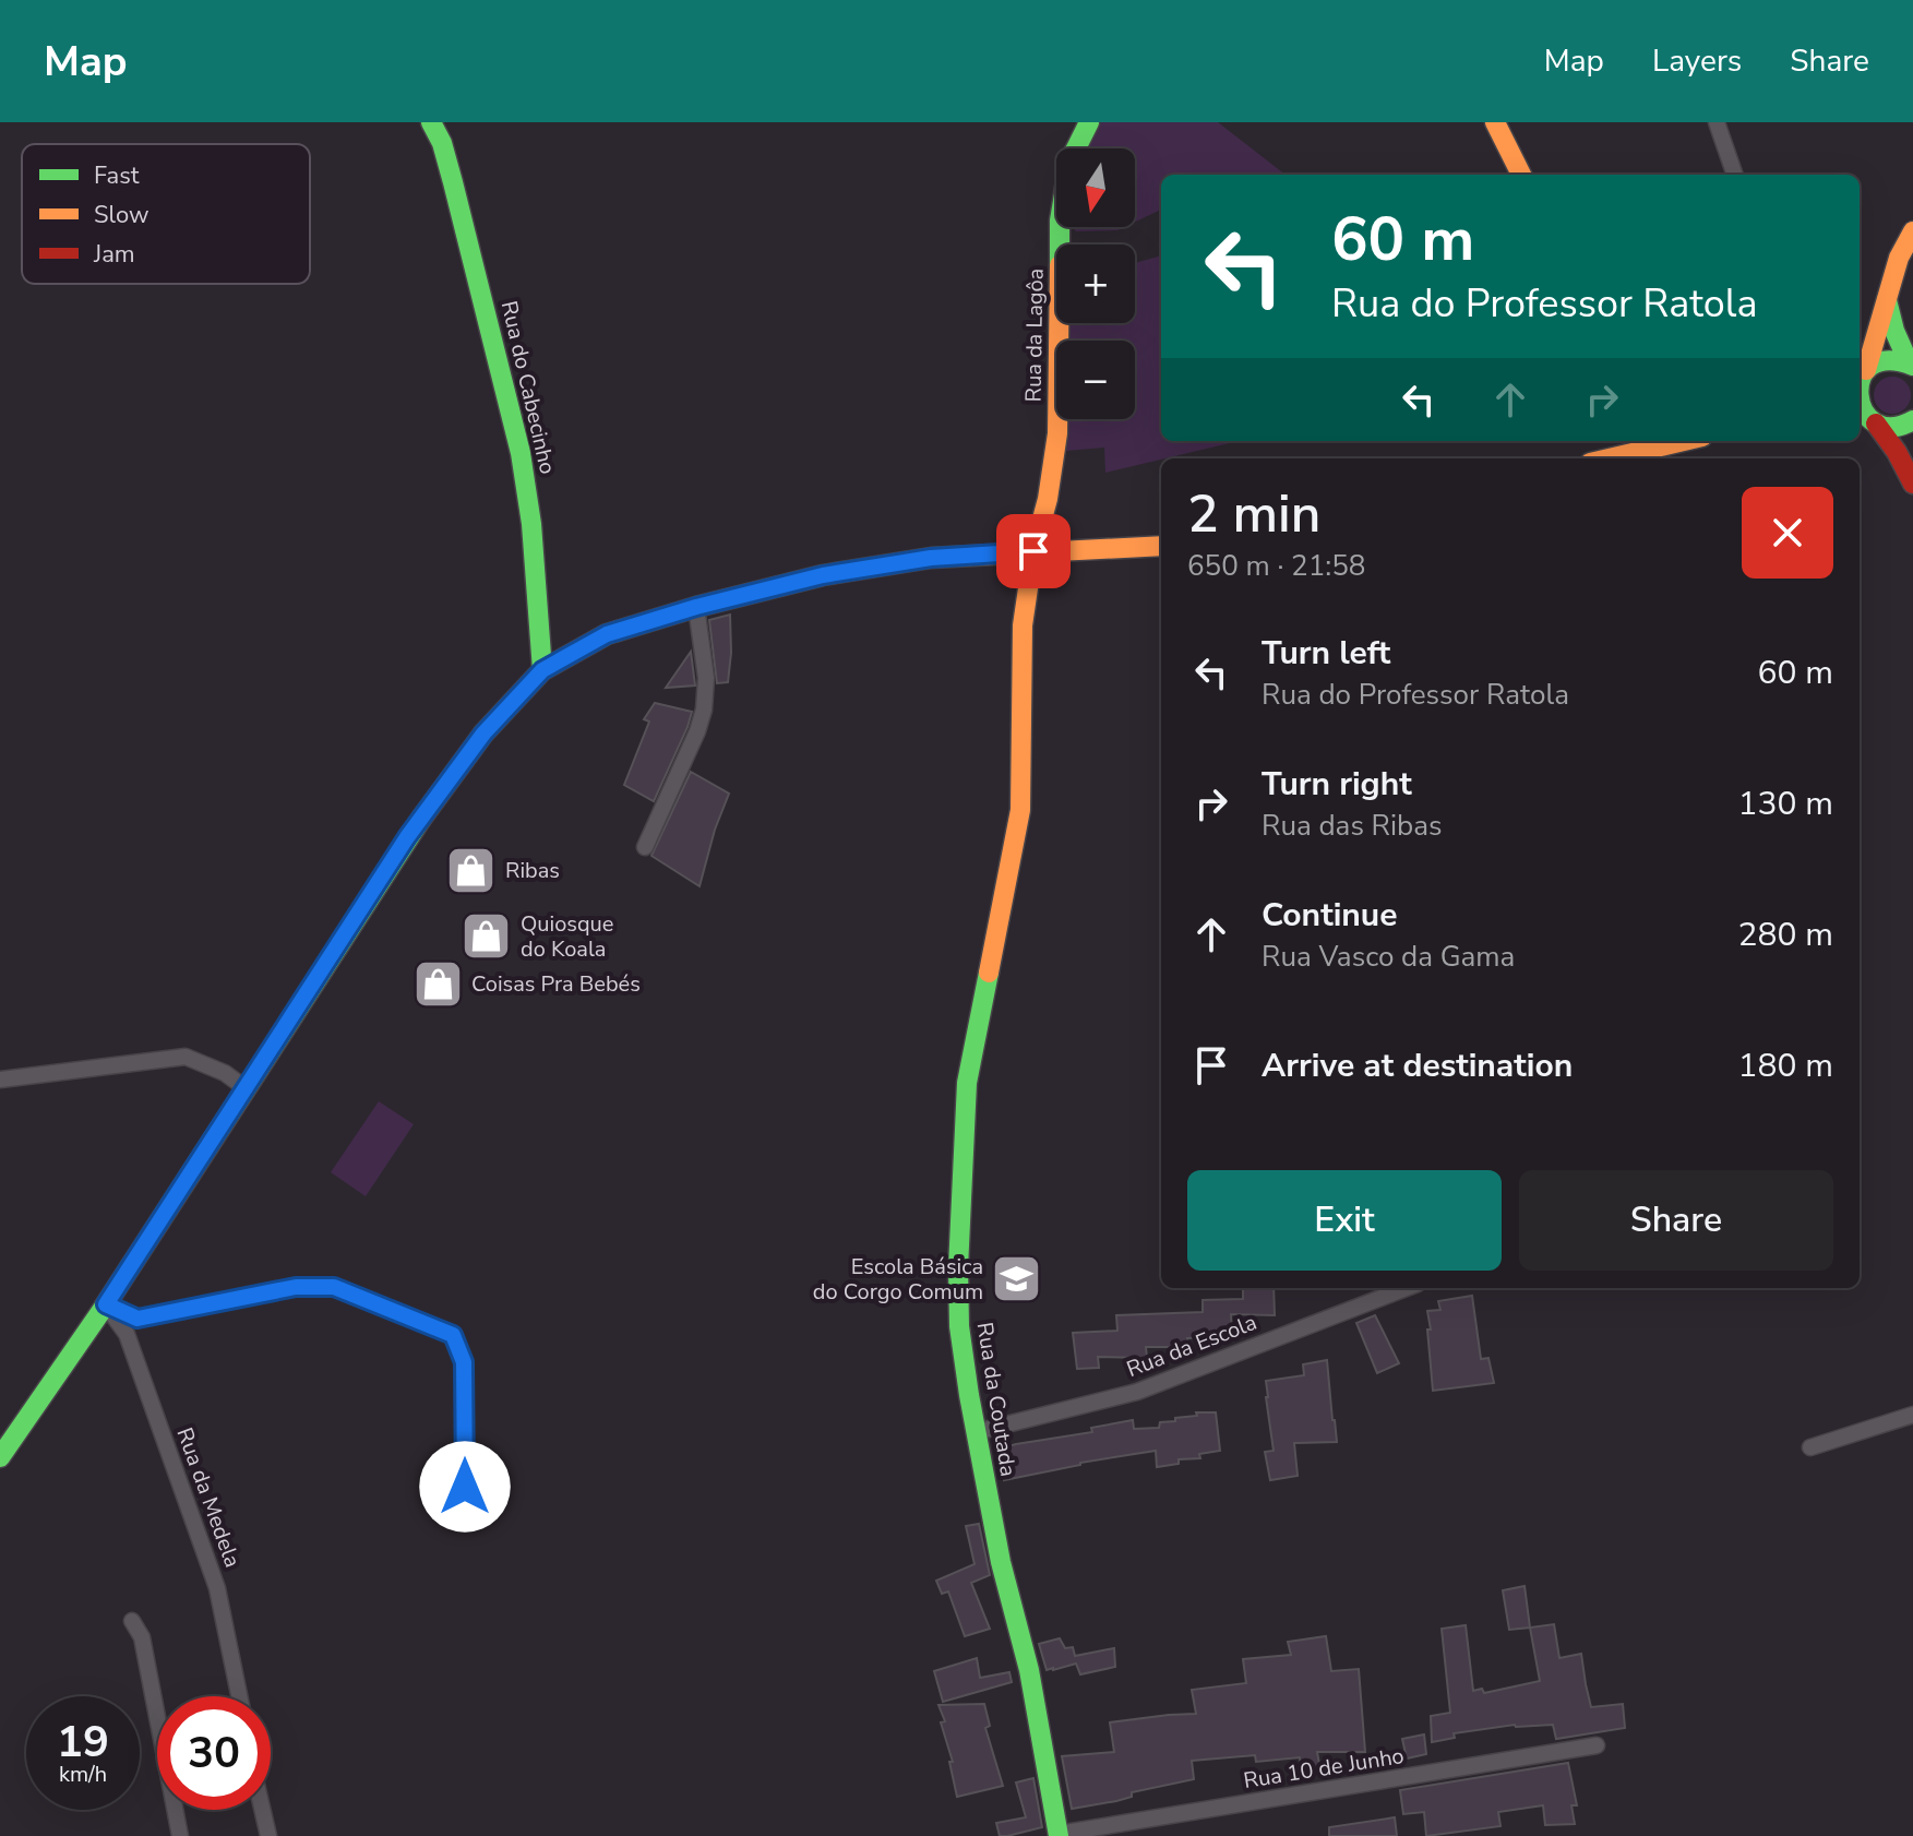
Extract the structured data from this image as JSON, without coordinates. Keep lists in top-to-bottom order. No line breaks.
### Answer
{"streets":{"street":["Rua da Lagôa","Rua do Cabecinho","Rua da Escola","Rua da Coutada","Rua da Medela","Rua 10 de Junho"]},"crossings":[["Rua da Lagôa","Rua da Coutada"],["Rua da Escola","Rua da Coutada"],["Rua da Coutada","Rua 10 de Junho"]],"places":{"shop":["Ribas","Quiosque do Koala","Coisas Pra Bebés"],"school or university":["Escola Básica do Corgo Comum"]},"legend":["Fast","Slow","Jam"],"north":"bottom","page":{"header":"Map","nav":["Map","Layers","Share"],"map_buttons":["+","−"],"turn":["60 m","Rua do Professor Ratola"],"heading":["2 min","650 m · 21:58"],"list":[{"name":"Turn left","note":"Rua do Professor Ratola","value":"60 m"},{"name":"Turn right","note":"Rua das Ribas","value":"130 m"},{"name":"Continue","note":"Rua Vasco da Gama","value":"280 m"},{"name":"Arrive at destination","value":"180 m"}],"buttons":["Exit","Share"],"speed":"19 km/h","limit":"30"}}
